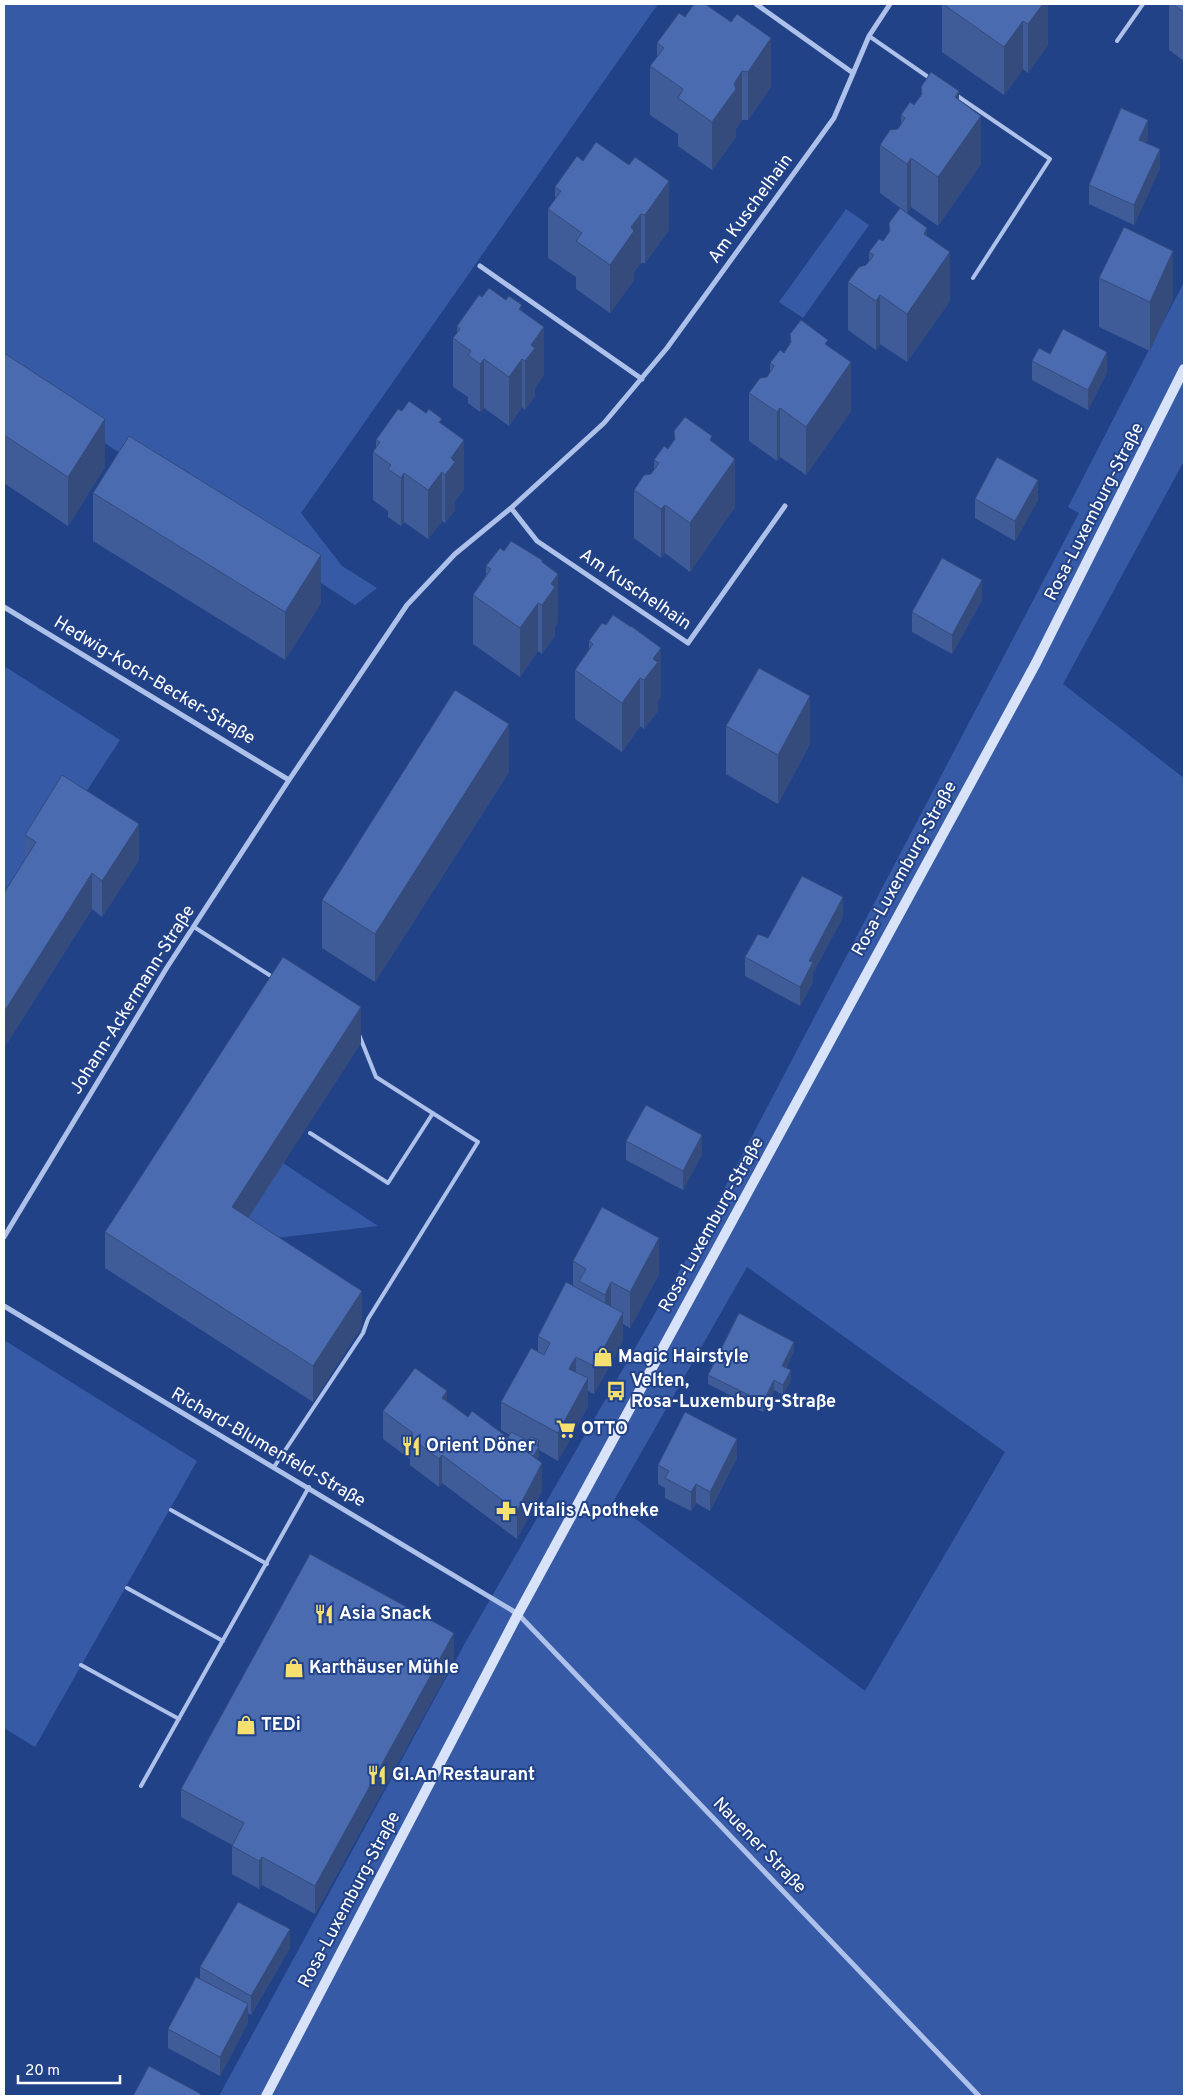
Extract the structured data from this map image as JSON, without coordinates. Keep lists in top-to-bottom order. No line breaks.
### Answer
{"streets":{"main road":["Rosa-Luxemburg-Straße"],"street":["Am Kuschelhain","Hedwig-Koch-Becker-Straße","Johann-Ackermann-Straße","Richard-Blumenfeld-Straße","Nauener Straße"]},"crossings":[["Am Kuschelhain","Hedwig-Koch-Becker-Straße"],["Am Kuschelhain","Johann-Ackermann-Straße"],["Rosa-Luxemburg-Straße","Richard-Blumenfeld-Straße"],["Rosa-Luxemburg-Straße","Nauener Straße"],["Hedwig-Koch-Becker-Straße","Johann-Ackermann-Straße"],["Richard-Blumenfeld-Straße","Nauener Straße"]],"places":{"shop":["Magic Hairstyle","Karthäuser Mühle","TEDi"],"bus stop":["Velten, Rosa-Luxemburg-Straße"],"supermarket":["OTTO"],"restaurant":["Orient Döner","Asia Snack","GI.An Restaurant"],"pharmacy":["Vitalis Apotheke"]},"scale_bar":"20 m"}
